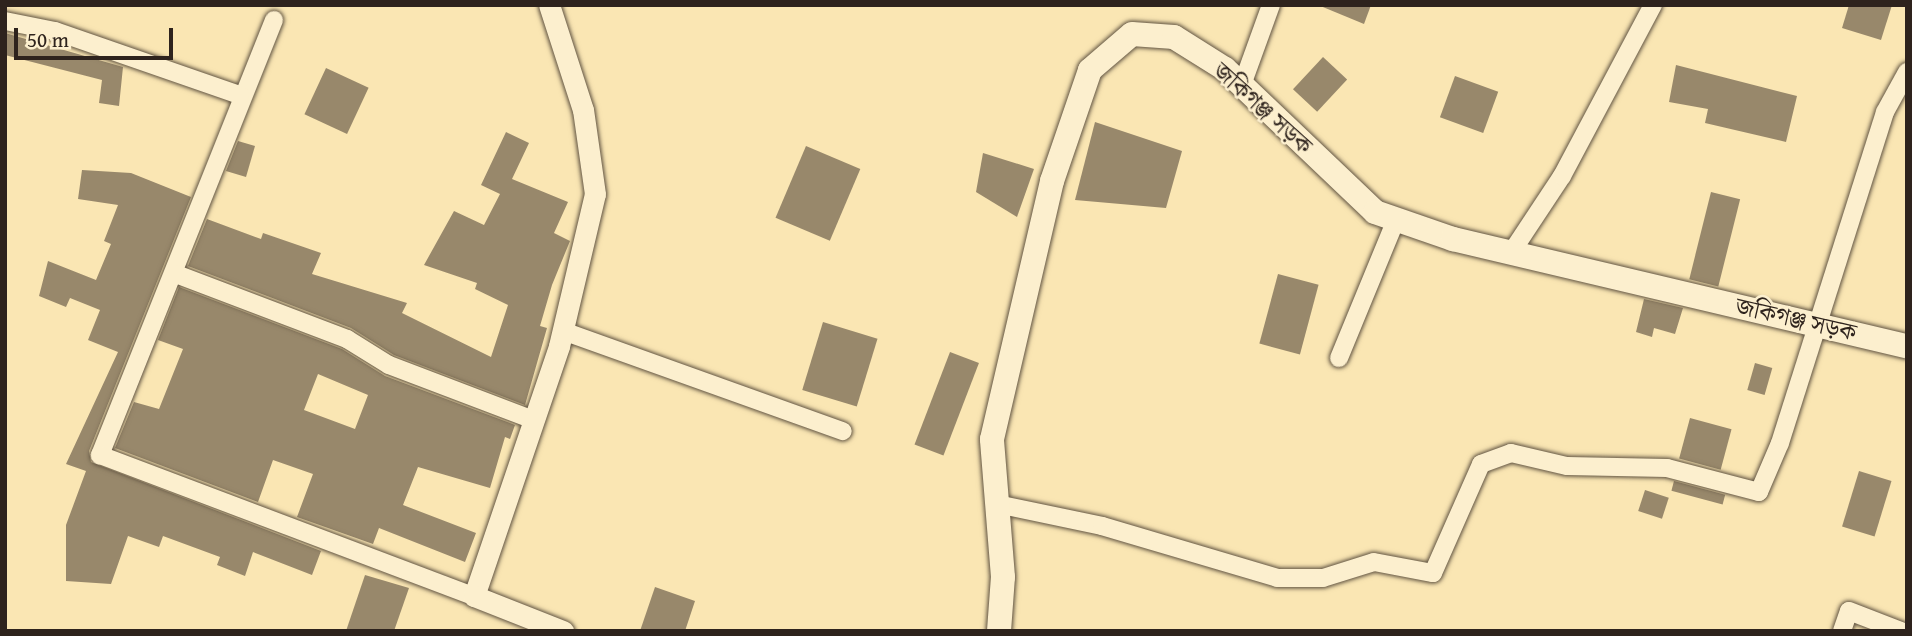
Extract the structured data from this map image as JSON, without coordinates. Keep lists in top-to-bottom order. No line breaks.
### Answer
{"streets":{"main road":["জকিগঞ্জ সড়ক"]},"scale_bar":"50 m"}
